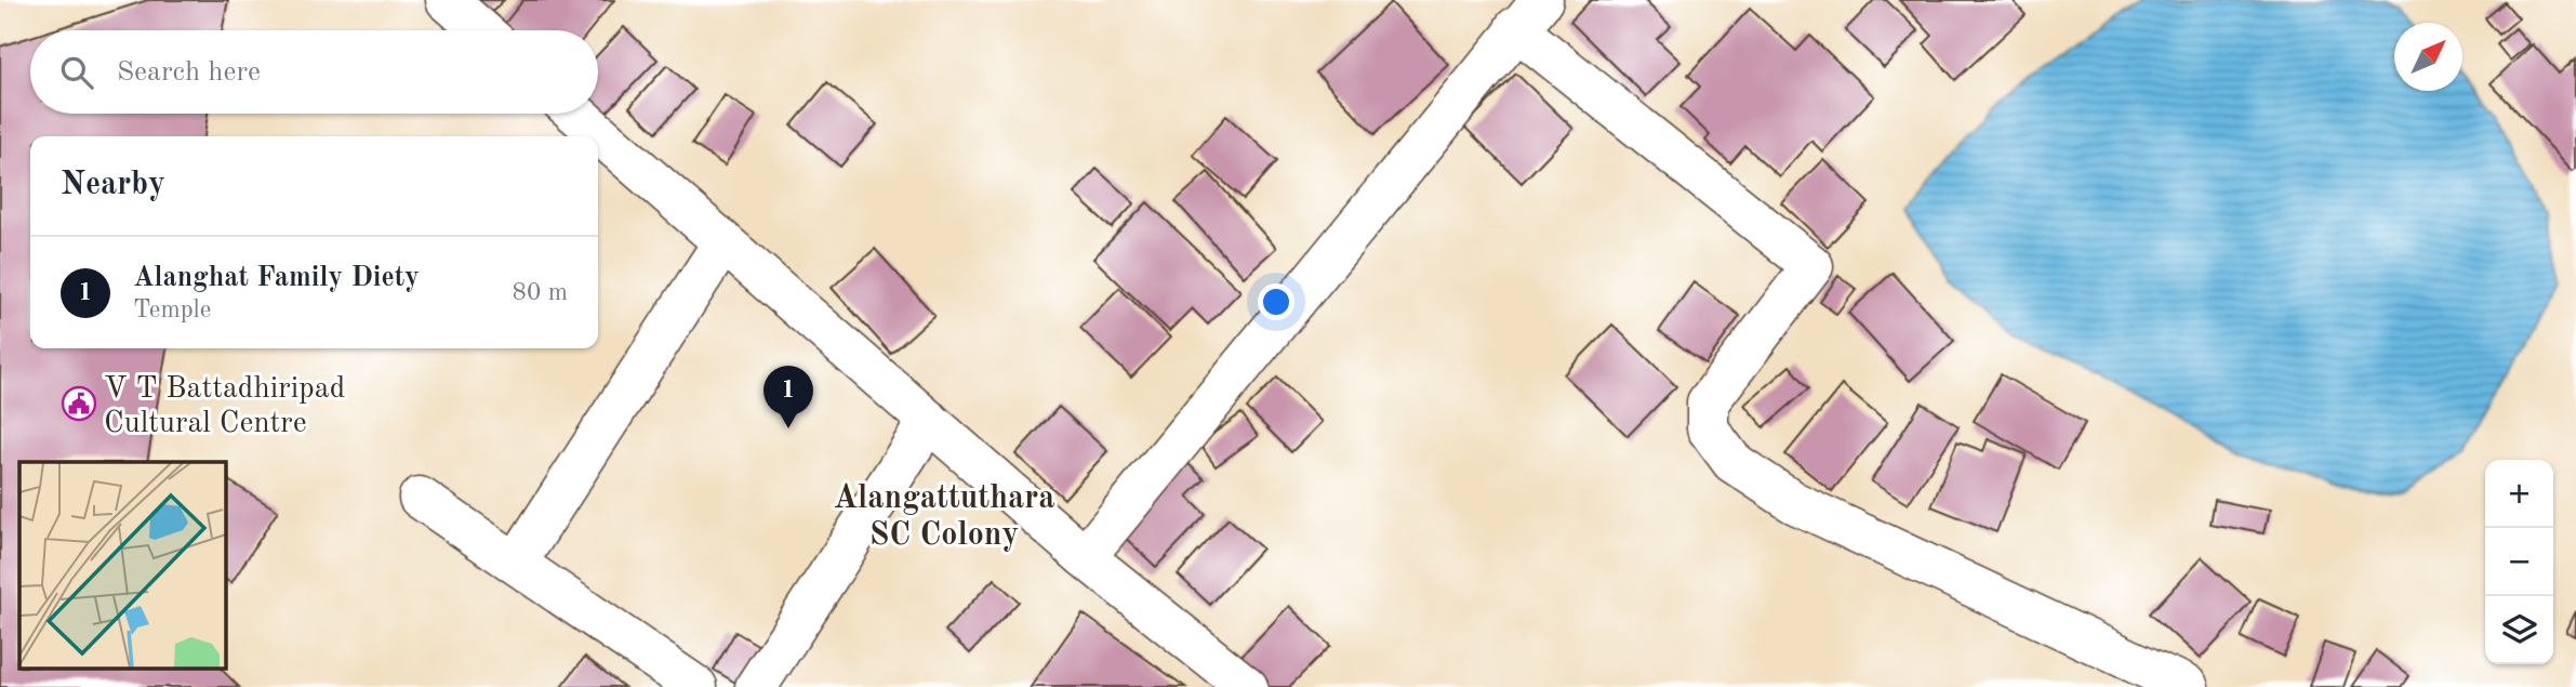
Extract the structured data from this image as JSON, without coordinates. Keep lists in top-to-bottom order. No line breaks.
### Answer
{"districts":["Alangattuthara SC Colony"],"places":{"public building":["V T Battadhiripad Cultural Centre"]},"north":"top right","page":{"search":"Search here","heading":"Nearby","list":[{"mark":"1","name":"Alanghat Family Diety","note":"Temple","value":"80 m"}],"pins":"1","map_buttons":["+","−"]}}
